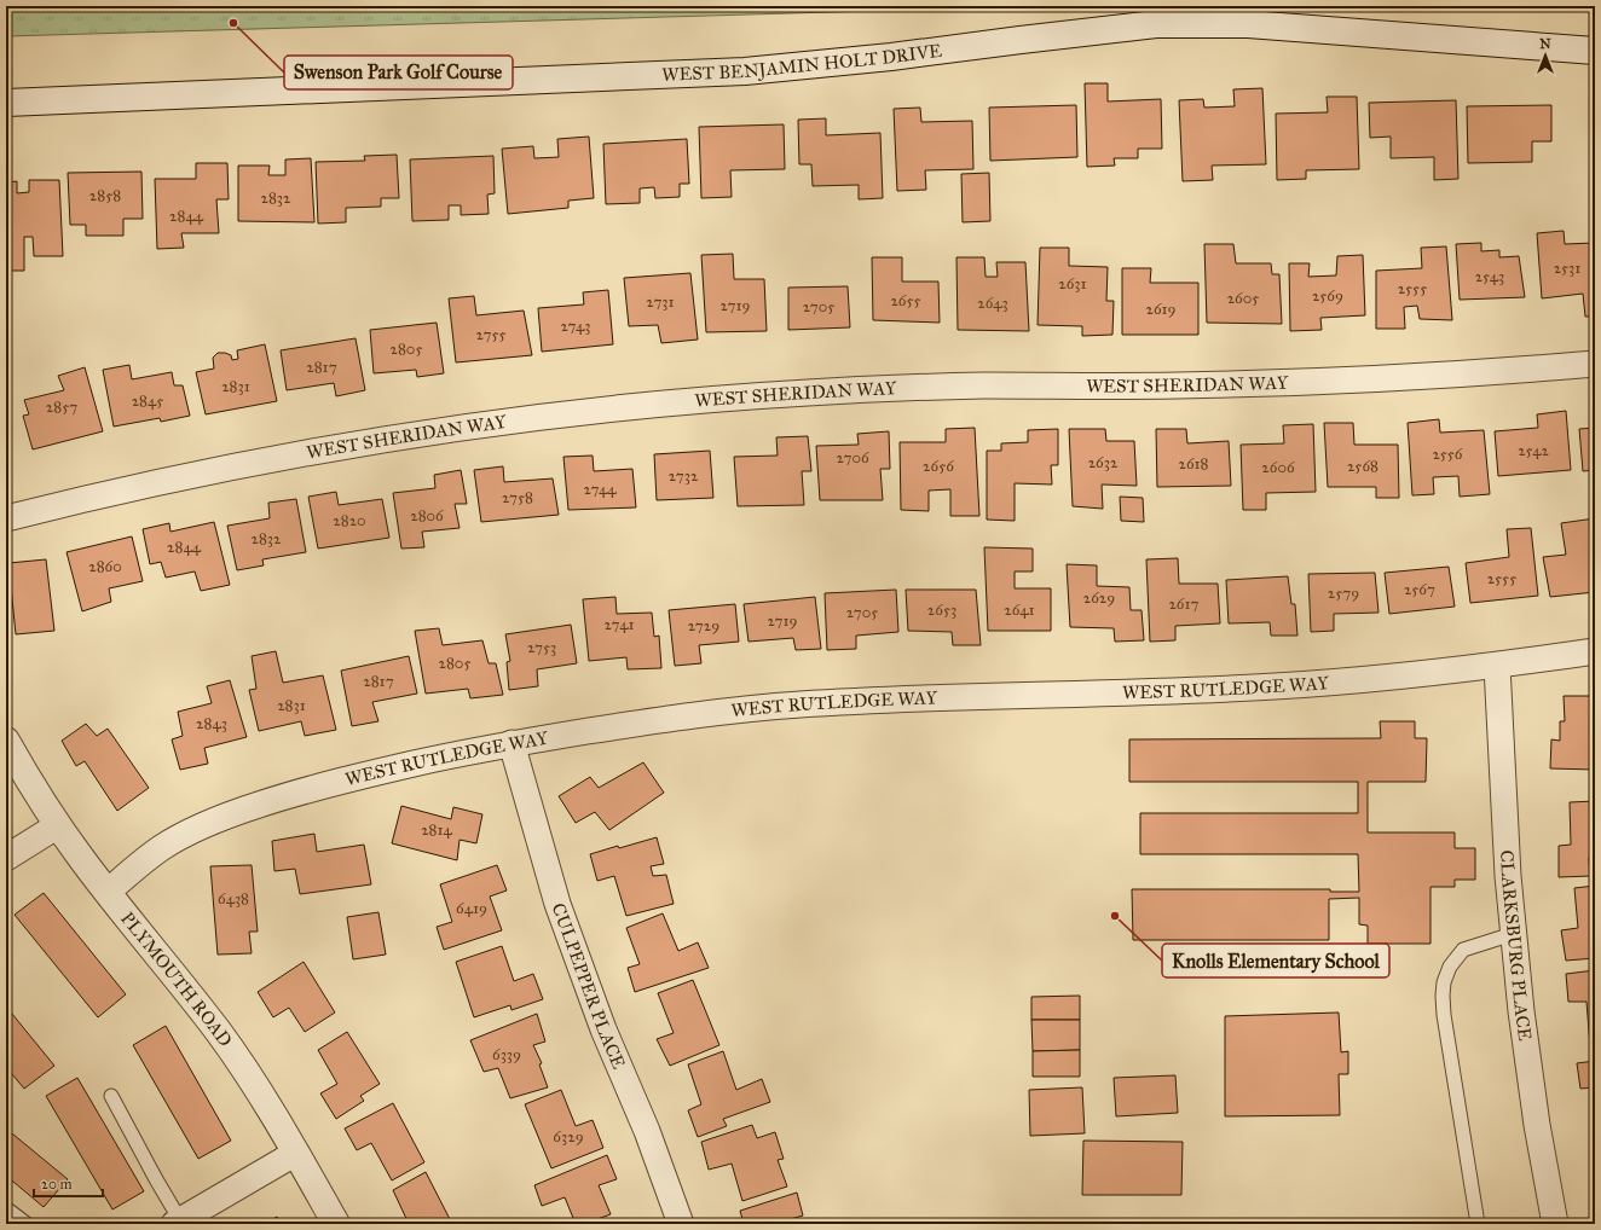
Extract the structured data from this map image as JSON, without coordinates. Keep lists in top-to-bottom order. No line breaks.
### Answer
{"streets":{"main road":["WEST BENJAMIN HOLT DRIVE","PLYMOUTH ROAD"],"street":["WEST SHERIDAN WAY","WEST RUTLEDGE WAY","CLARKSBURG PLACE","CULPEPPER PLACE"]},"crossings":[["WEST RUTLEDGE WAY","CLARKSBURG PLACE"],["WEST RUTLEDGE WAY","PLYMOUTH ROAD"],["WEST RUTLEDGE WAY","CULPEPPER PLACE"]],"places":["Swenson Park Golf Course","Knolls Elementary School"],"house_numbers":["2858","2832","2844","2531","2543","2631","2555","2569","2605","2655","2731","2643","2719","2705","2619","2743","2755","2805","2817","2831","2845","2857","2542","2556","2706","2632","2618","2656","2568","2606","2732","2744","2758","2806","2820","2832","2844","2860","2555","2567","2579","2629","2617","2653","2641","2705","2719","2741","2729","2753","2805","2817","2831","2843","2814","6438","6419","6339","6329"],"scale_bar":"20 m","north":"top"}
